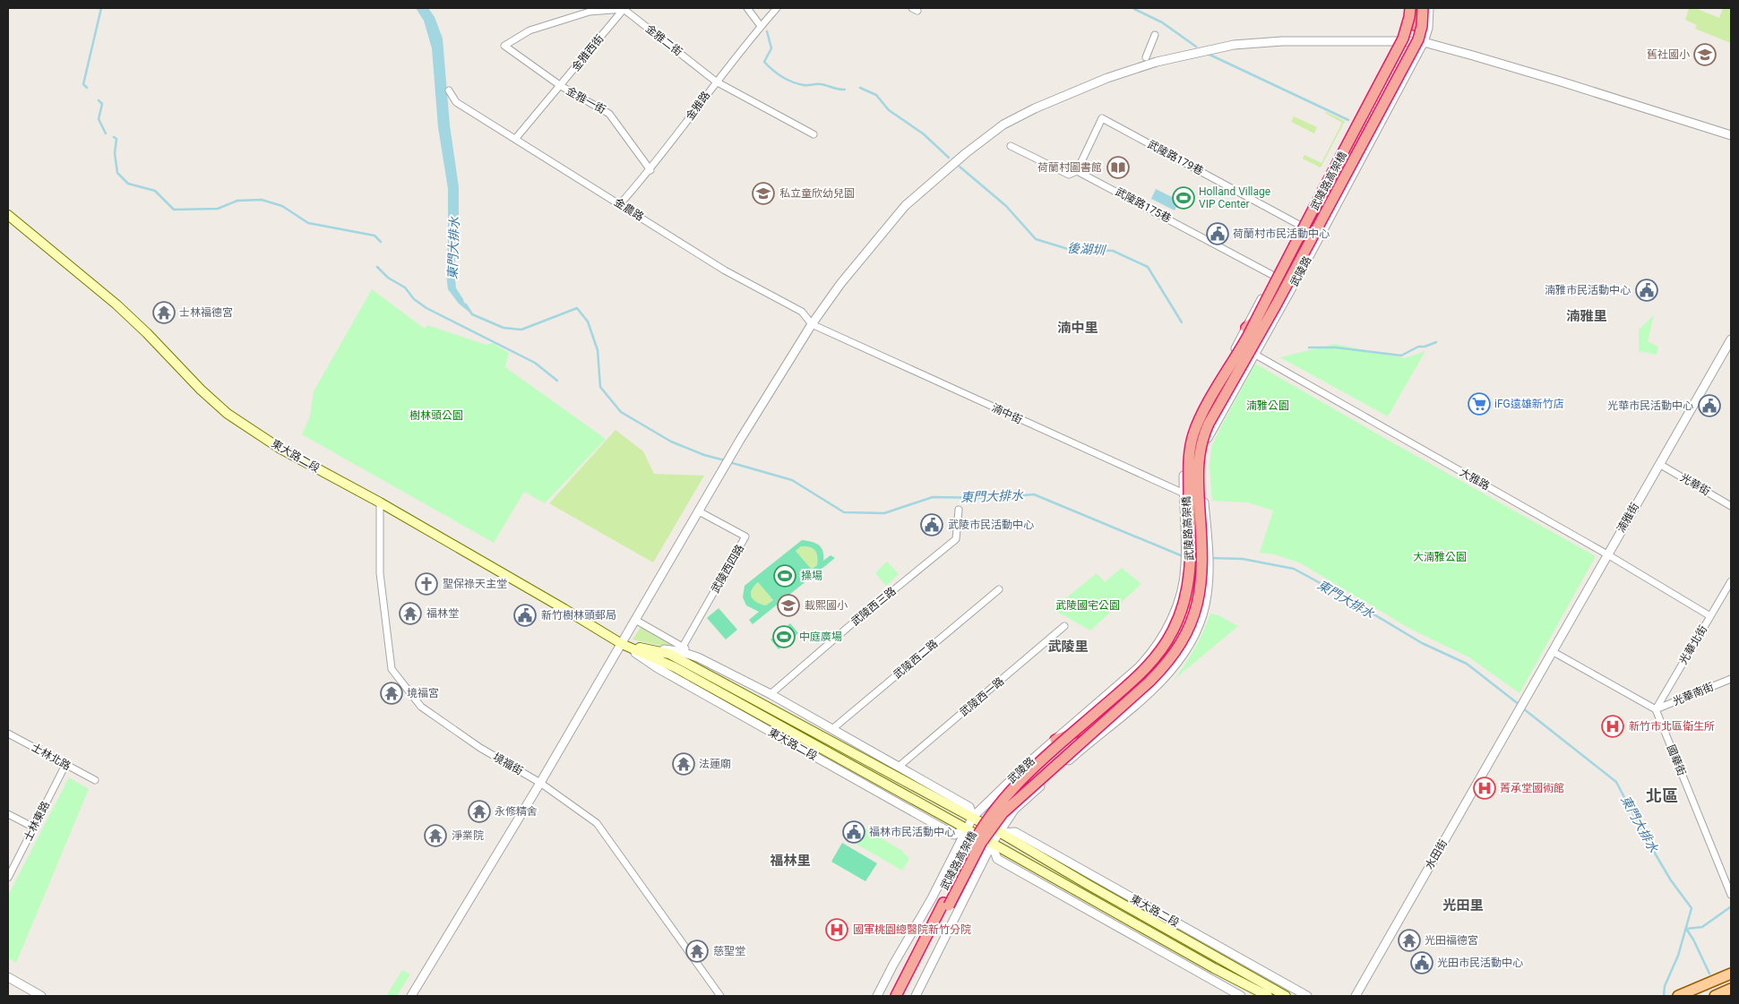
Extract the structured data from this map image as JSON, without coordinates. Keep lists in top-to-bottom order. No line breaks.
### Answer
{"streets":{"highway":["武陵路高架橋"],"main road":["東大路二段"],"street":["金雅二街","金雅西街","金雅一街","金雅路","武陵路179巷","武陵路175巷","金農路","武陵路","湳中街","大雅路","光華街","湳雅街","武陵西四路","武陵西三路","光華北街","武陵西二路","光華南街","武陵西一路","士林北路","國華街","境福街","士林東路","水田街"]},"crossings":[["金雅二街","金雅西街"],["金雅二街","金雅一街"],["金雅二街","金雅路"],["金雅西街","金雅一街"],["金雅西街","金農路"],["金雅一街","金雅路"],["金雅路","金農路"],["武陵路179巷","武陵路175巷"],["武陵路179巷","武陵路"],["武陵路175巷","武陵路"],["金農路","湳中街"],["武陵路","湳中街"],["武陵路","東大路二段"],["武陵路","大雅路"],["東大路二段","武陵西四路"],["東大路二段","武陵西三路"],["東大路二段","武陵西二路"],["東大路二段","武陵西一路"],["東大路二段","境福街"],["大雅路","湳雅街"],["大雅路","光華北街"],["光華街","湳雅街"],["湳雅街","水田街"],["光華北街","光華南街"],["光華北街","國華街"],["光華南街","國華街"],["士林北路","士林東路"]],"districts":["湳雅里","湳中里","武陵里","北區","福林里","光田里"],"water":["東門大排水","後湖圳"],"parks":["湳雅公園","樹林頭公園","大湳雅公園","武陵國宅公園"],"places":{"school or university":["舊社國小","私立童欣幼兒園","載熙國小"],"library":["荷蘭村圖書館"],"sports":["Holland Village VIP Center","操場","中庭廣場"],"public building":["荷蘭村市民活動中心","湳雅市民活動中心","光華市民活動中心","武陵市民活動中心","新竹樹林頭郵局","福林市民活動中心","光田市民活動中心"],"temple":["士林福德宮","福林堂","境福宮","法蓮廟","永修精舍","淨業院","光田福德宮","慈聖堂"],"supermarket":["iFG遠雄新竹店"],"church":["聖保祿天主堂"],"hospital":["新竹市北區衛生所","菁承堂國術館","國軍桃園總醫院新竹分院"]}}
